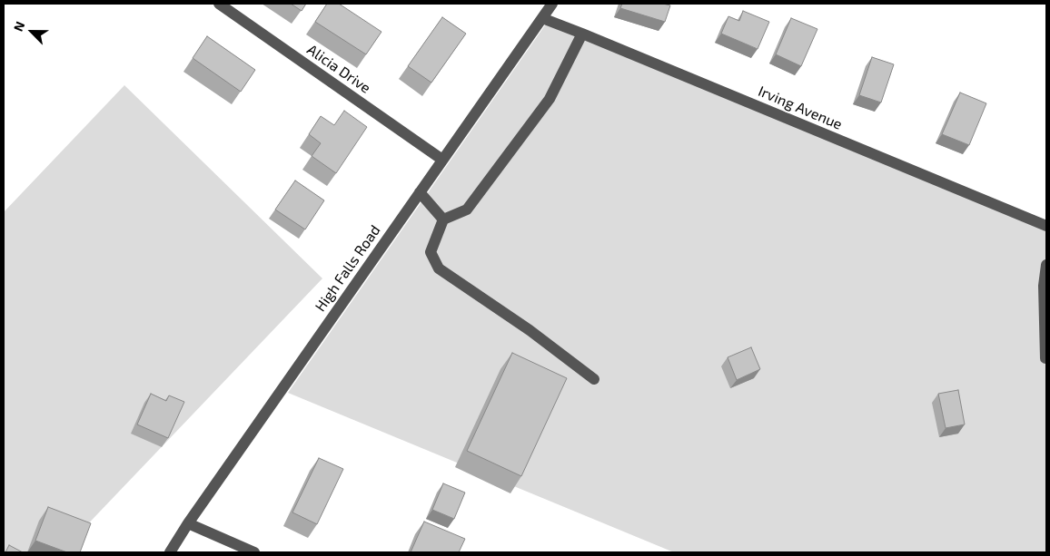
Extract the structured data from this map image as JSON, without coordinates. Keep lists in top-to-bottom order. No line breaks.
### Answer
{"streets":{"street":["Alicia Drive","Irving Avenue","High Falls Road"]},"crossings":[["Alicia Drive","High Falls Road"],["Irving Avenue","High Falls Road"]],"north":"top left"}
